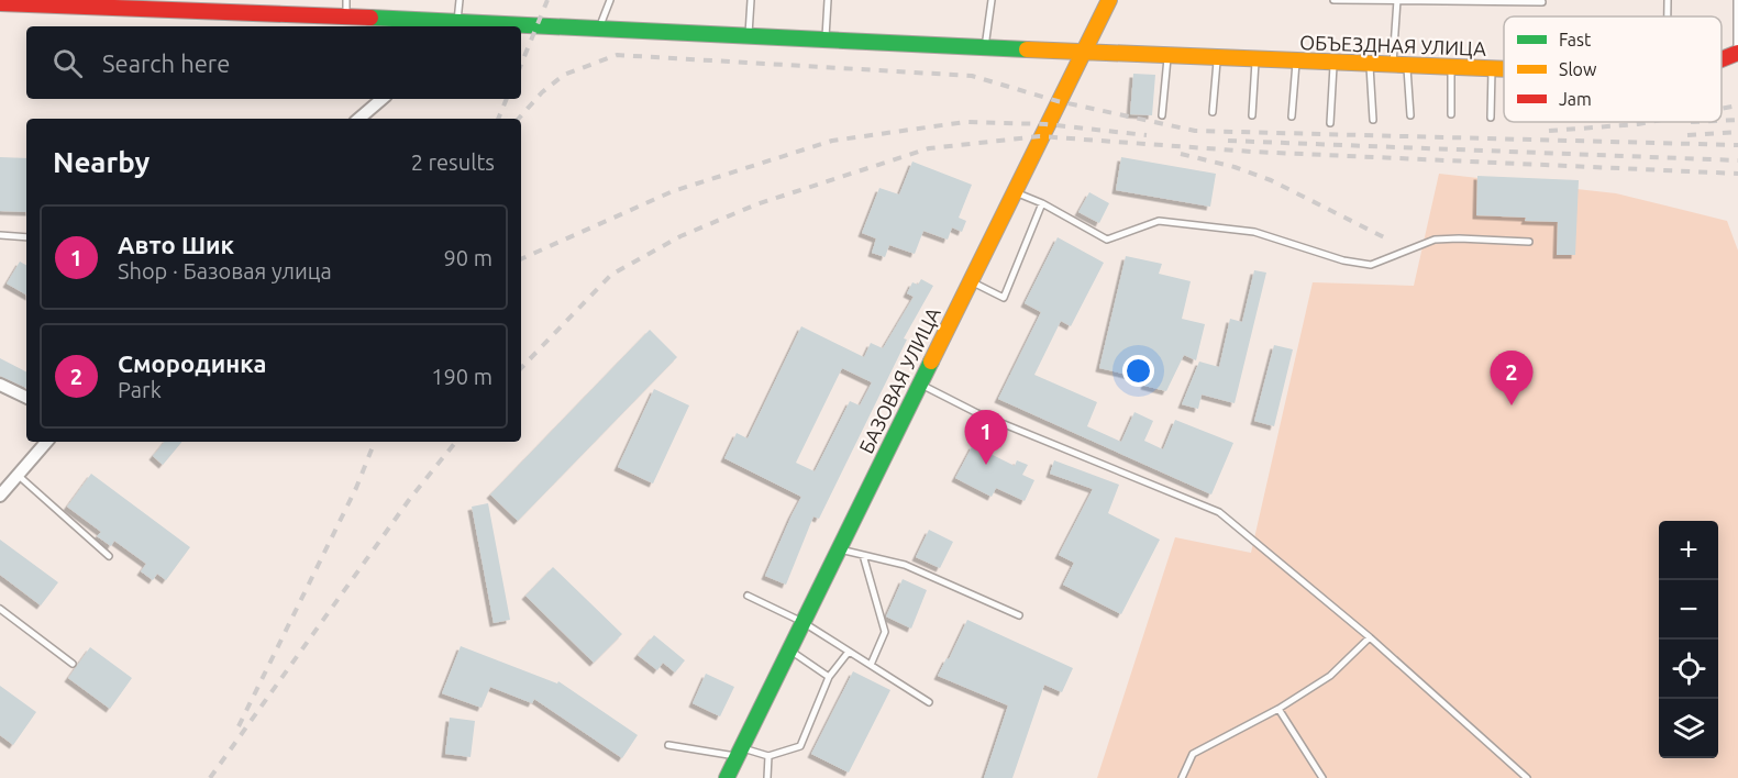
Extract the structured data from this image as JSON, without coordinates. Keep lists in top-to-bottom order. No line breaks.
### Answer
{"streets":{"main road":["ОБЪЕЗДНАЯ УЛИЦА","БАЗОВАЯ УЛИЦА"]},"crossings":[["ОБЪЕЗДНАЯ УЛИЦА","БАЗОВАЯ УЛИЦА"]],"legend":["Fast","Slow","Jam"],"page":{"search":"Search here","heading":["Nearby","2 results"],"list":[{"mark":"1","name":"Авто Шик","note":"Shop · Базовая улица","value":"90 m"},{"mark":"2","name":"Смородинка","note":"Park","value":"190 m"}],"pins":["2","1"],"map_buttons":["+","−"]}}
